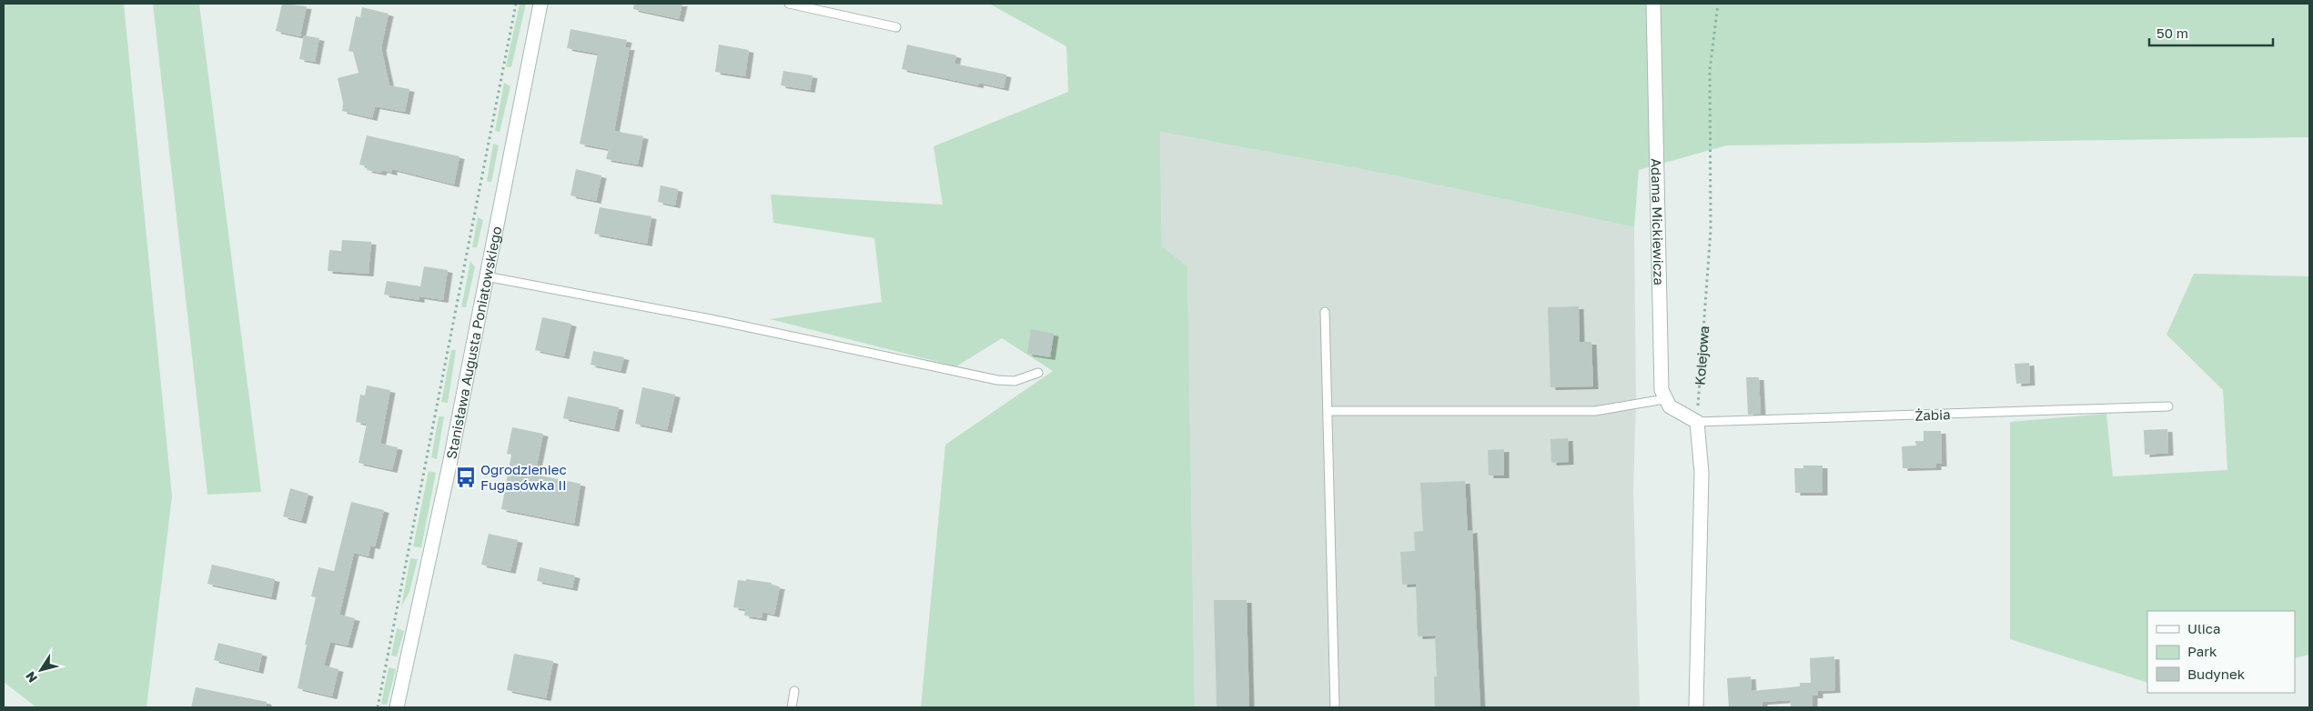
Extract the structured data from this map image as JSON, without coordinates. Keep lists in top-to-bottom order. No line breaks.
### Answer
{"streets":{"street":["Adama Mickiewicza","Stanisława Augusta Poniatowskiego"],"lane":["Żabia"],"path":["Kolejowa"]},"crossings":[["Kolejowa","Żabia"]],"places":{"bus stop":["Ogrodzieniec Fugasówka II"]},"legend":["Ulica","Park","Budynek"],"scale_bar":"50 m","north":"bottom left"}
